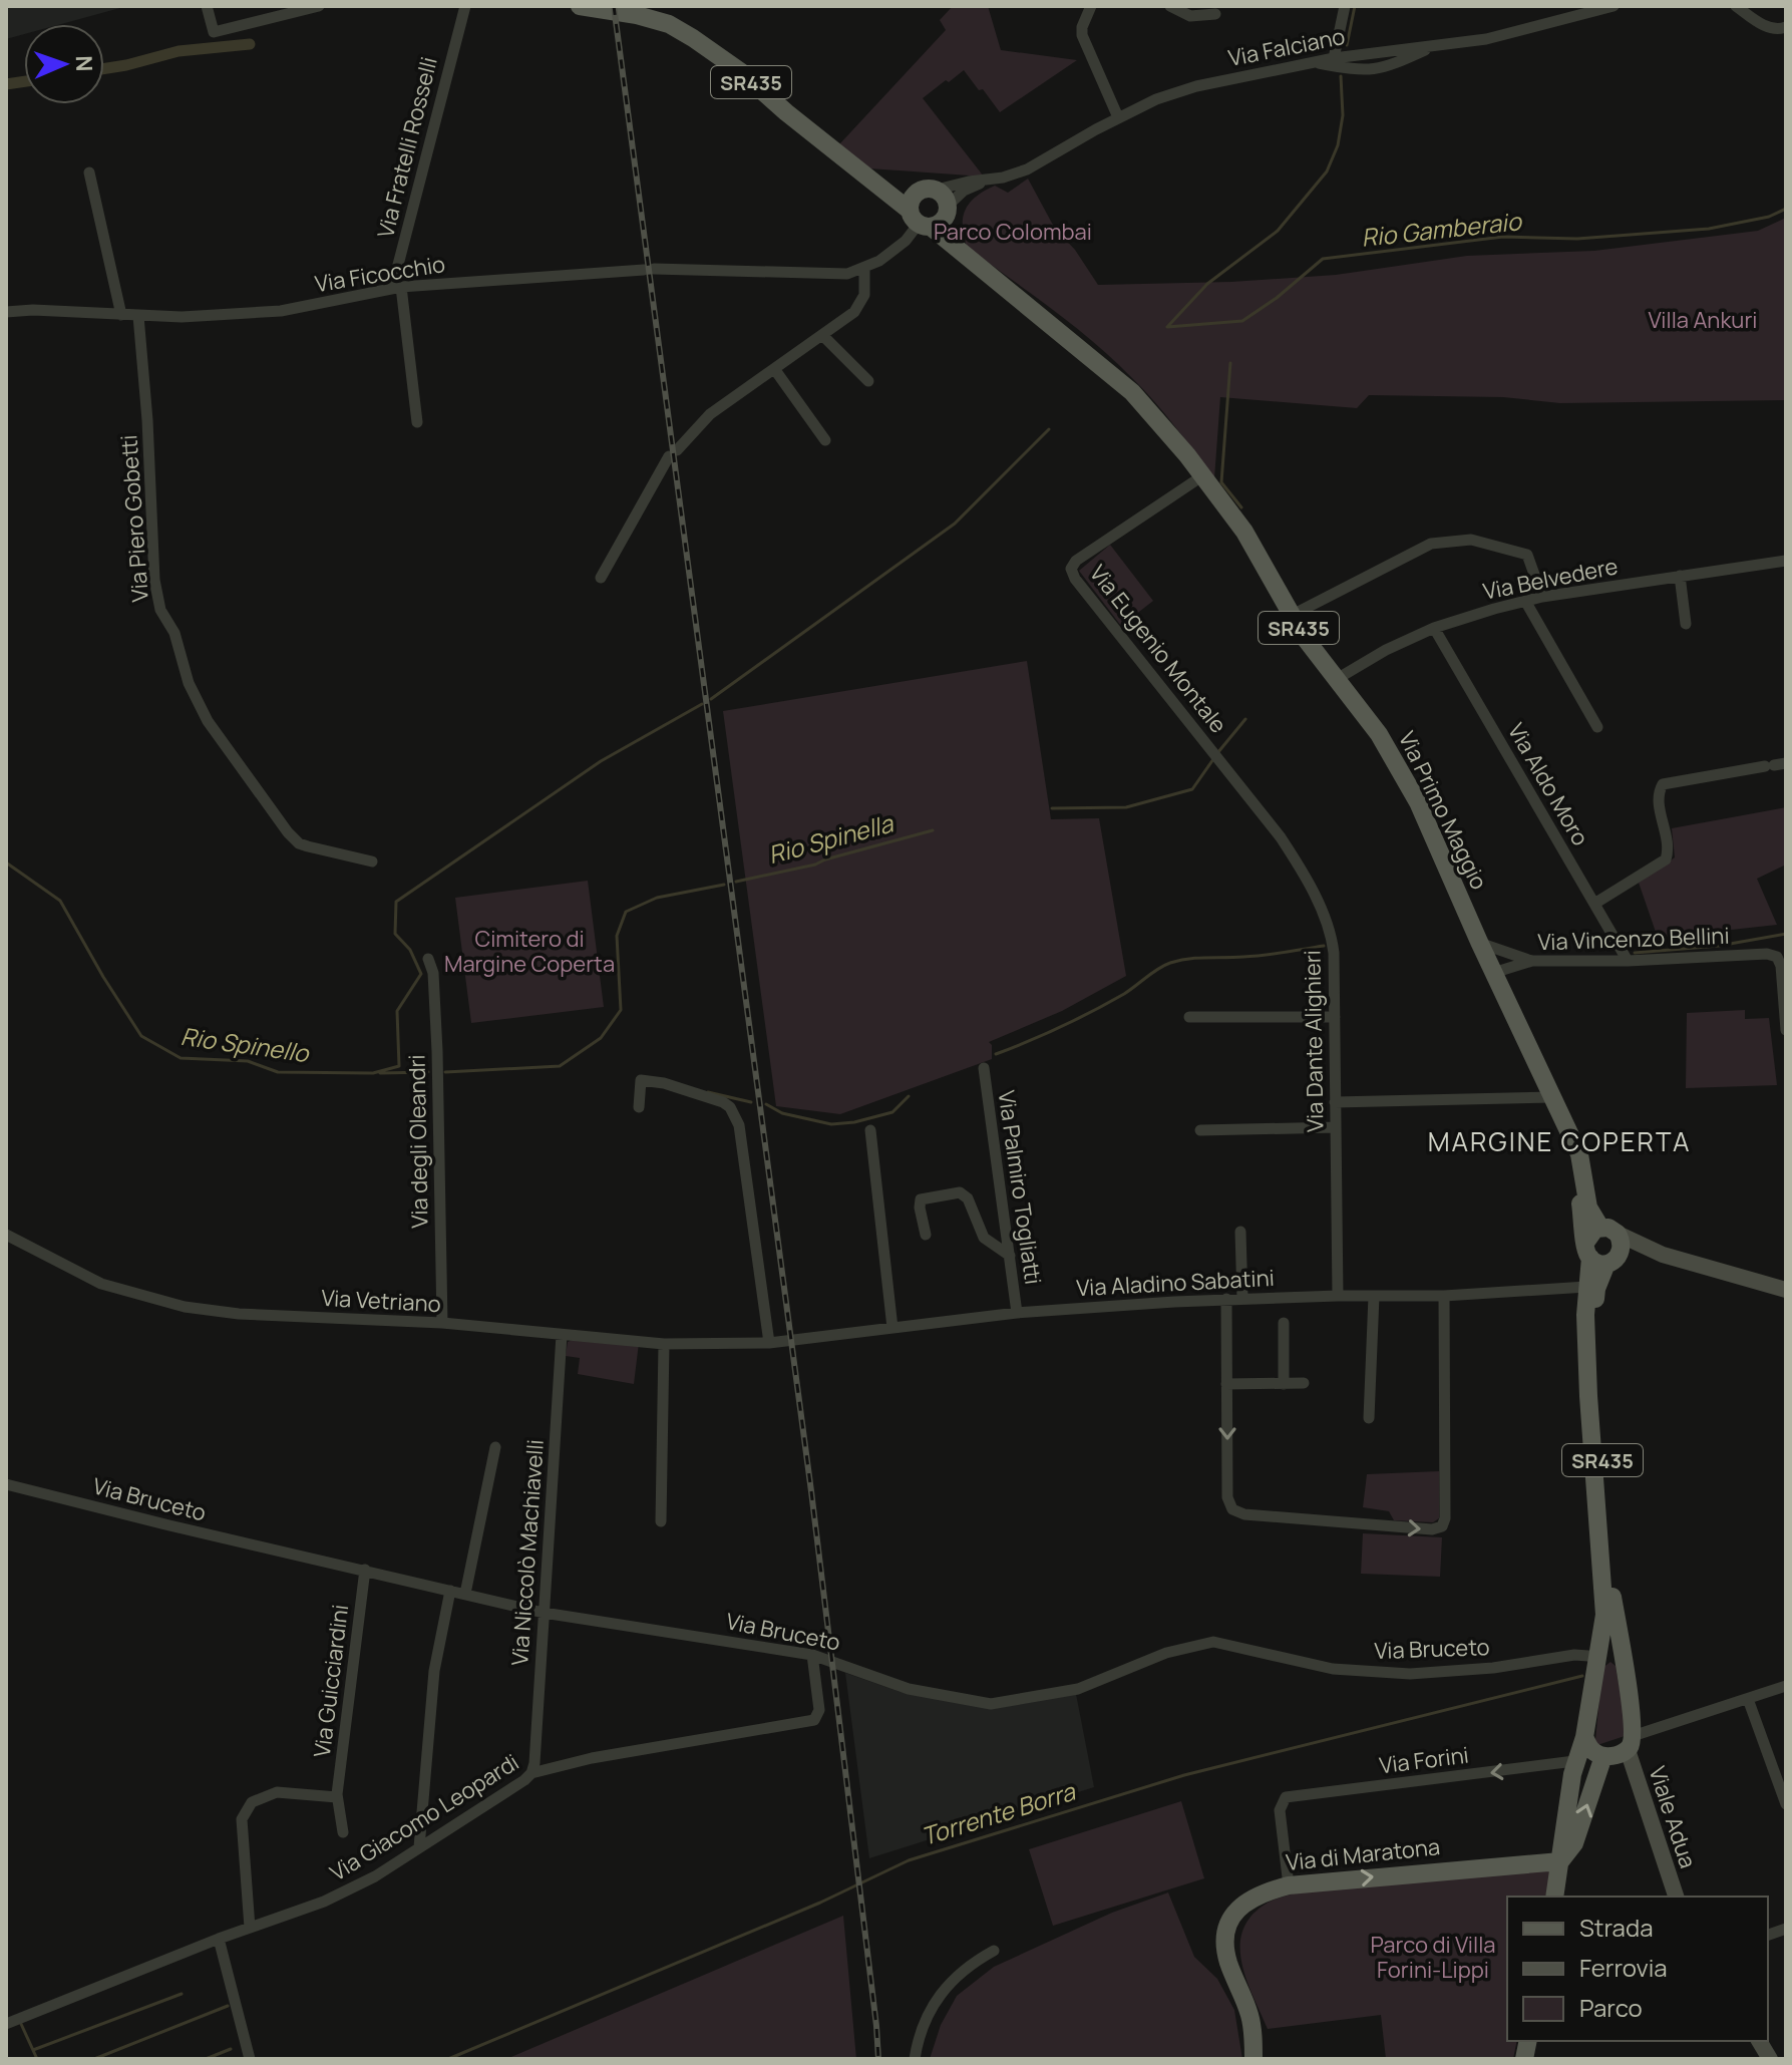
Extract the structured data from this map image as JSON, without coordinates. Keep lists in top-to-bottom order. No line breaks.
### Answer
{"streets":{"main road":["SR435","Via Primo Maggio","Via di Maratona"],"street":["Via Falciano","Via Fratelli Rosselli","Via Ficocchio","Via Piero Gobetti","Via Belvedere","Via Eugenio Montale","Via Aldo Moro","Via Vincenzo Bellini","Via Dante Alighieri","Via degli Oleandri","Via Palmiro Togliatti","Via Aladino Sabatini","Via Vetriano","Via Bruceto","Via Niccolò Machiavelli","Via Guicciardini","Via Forini","Via Giacomo Leopardi","Viale Adua"]},"crossings":[["Via Falciano","SR435"],["Via Falciano","Via Ficocchio"],["Via Falciano","Via Primo Maggio"],["SR435","Via Ficocchio"],["SR435","Via Primo Maggio"],["SR435","Via Aladino Sabatini"],["SR435","Via Bruceto"],["Via Fratelli Rosselli","Via Ficocchio"],["Via Ficocchio","Via Piero Gobetti"],["Via Ficocchio","Via Primo Maggio"],["Via Belvedere","Via Aldo Moro"],["Via Belvedere","Via Primo Maggio"],["Via Eugenio Montale","Via Primo Maggio"],["Via Eugenio Montale","Via Dante Alighieri"],["Via Aldo Moro","Via Vincenzo Bellini"],["Via Primo Maggio","Via Vincenzo Bellini"],["Via Dante Alighieri","Via Aladino Sabatini"],["Via degli Oleandri","Via Vetriano"],["Via Palmiro Togliatti","Via Aladino Sabatini"],["Via Aladino Sabatini","Via Vetriano"],["Via Vetriano","Via Niccolò Machiavelli"],["Via Bruceto","Via Niccolò Machiavelli"],["Via Bruceto","Via Guicciardini"],["Via Bruceto","Via Giacomo Leopardi"],["Via Niccolò Machiavelli","Via Giacomo Leopardi"],["Via Forini","Via di Maratona"]],"one_way":["Via Forini","Via di Maratona"],"districts":["MARGINE COPERTA"],"water":["Rio Gamberaio","Rio Spinella","Rio Spinello","Torrente Borra"],"parks":["Parco Colombai","Villa Ankuri","Cimitero di Margine Coperta","Parco di Villa Forini-Lippi"],"legend":["Strada","Ferrovia","Parco"],"north":"right"}
